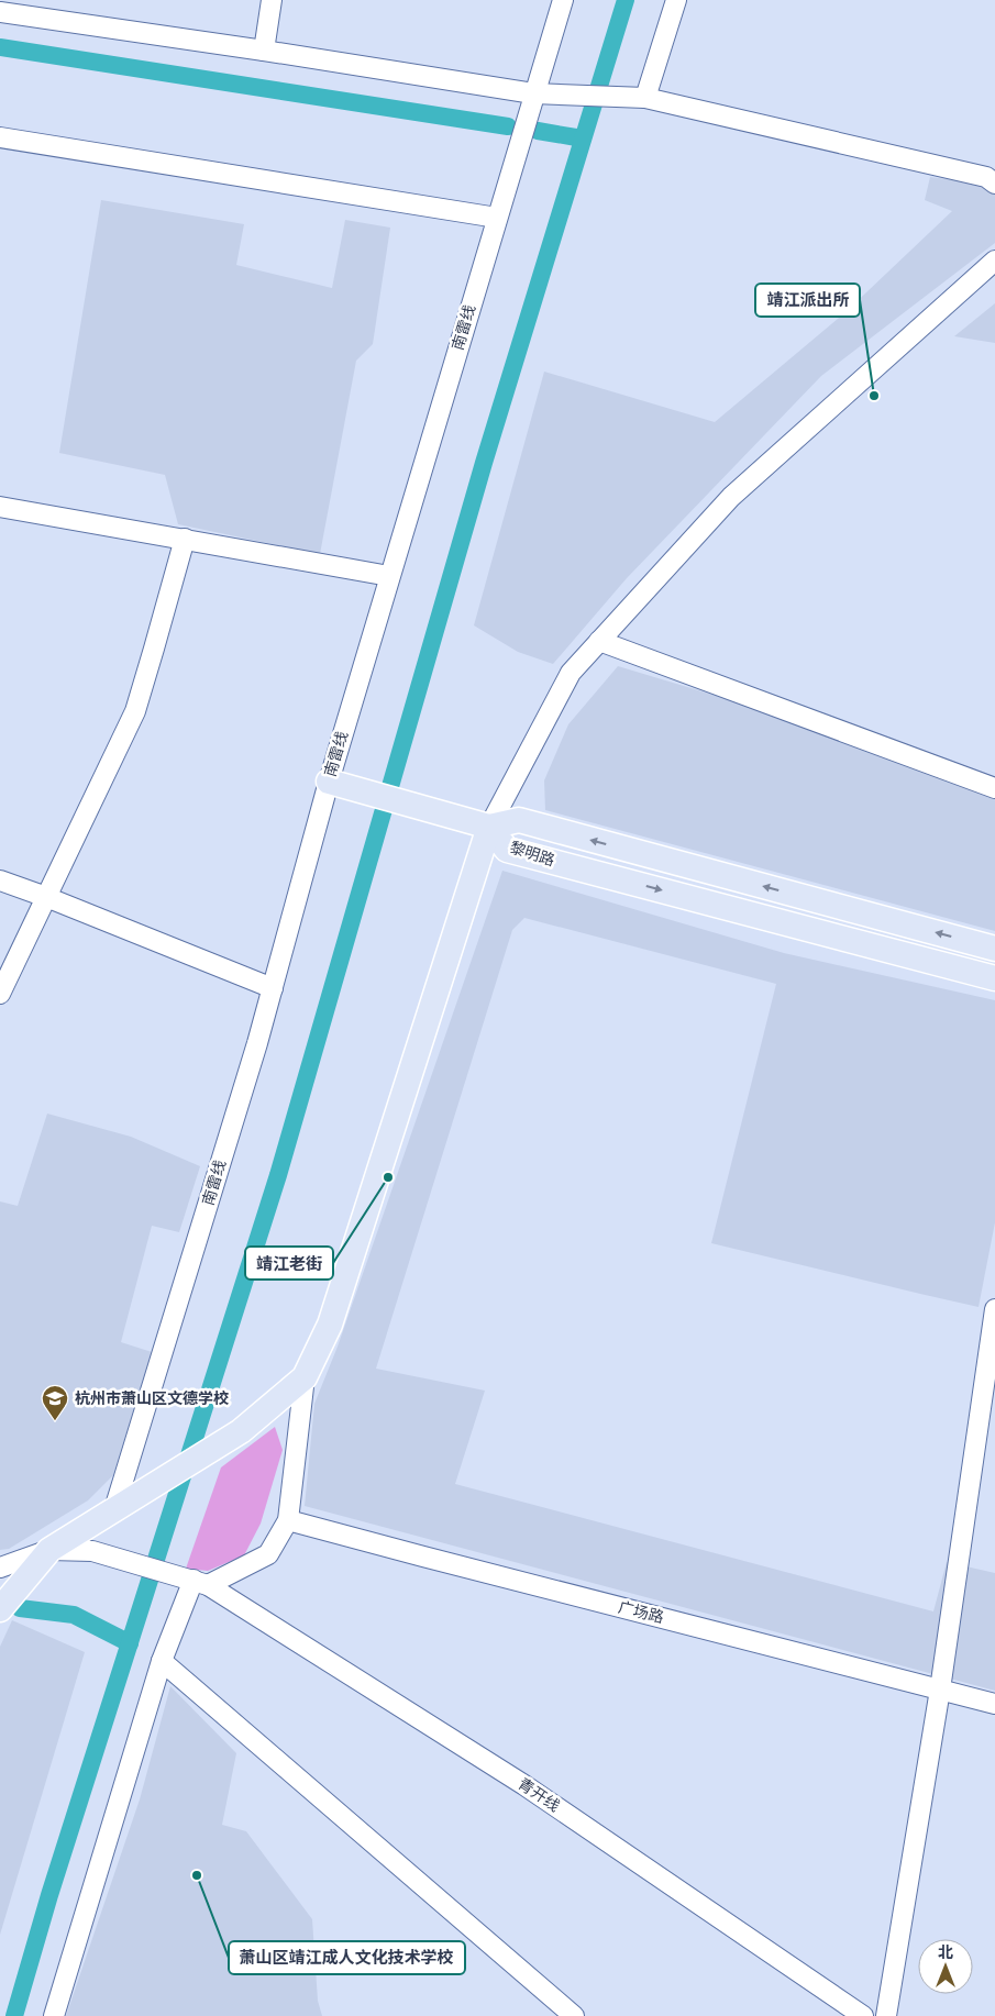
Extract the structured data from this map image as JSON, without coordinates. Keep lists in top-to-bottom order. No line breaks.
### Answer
{"streets":{"main road":["黎明路"],"street":["南雷线","广场路","青开线"]},"places":{"other":["靖江派出所","靖江老街","萧山区靖江成人文化技术学校"],"school or university":["杭州市萧山区文德学校"]},"north":"top"}
